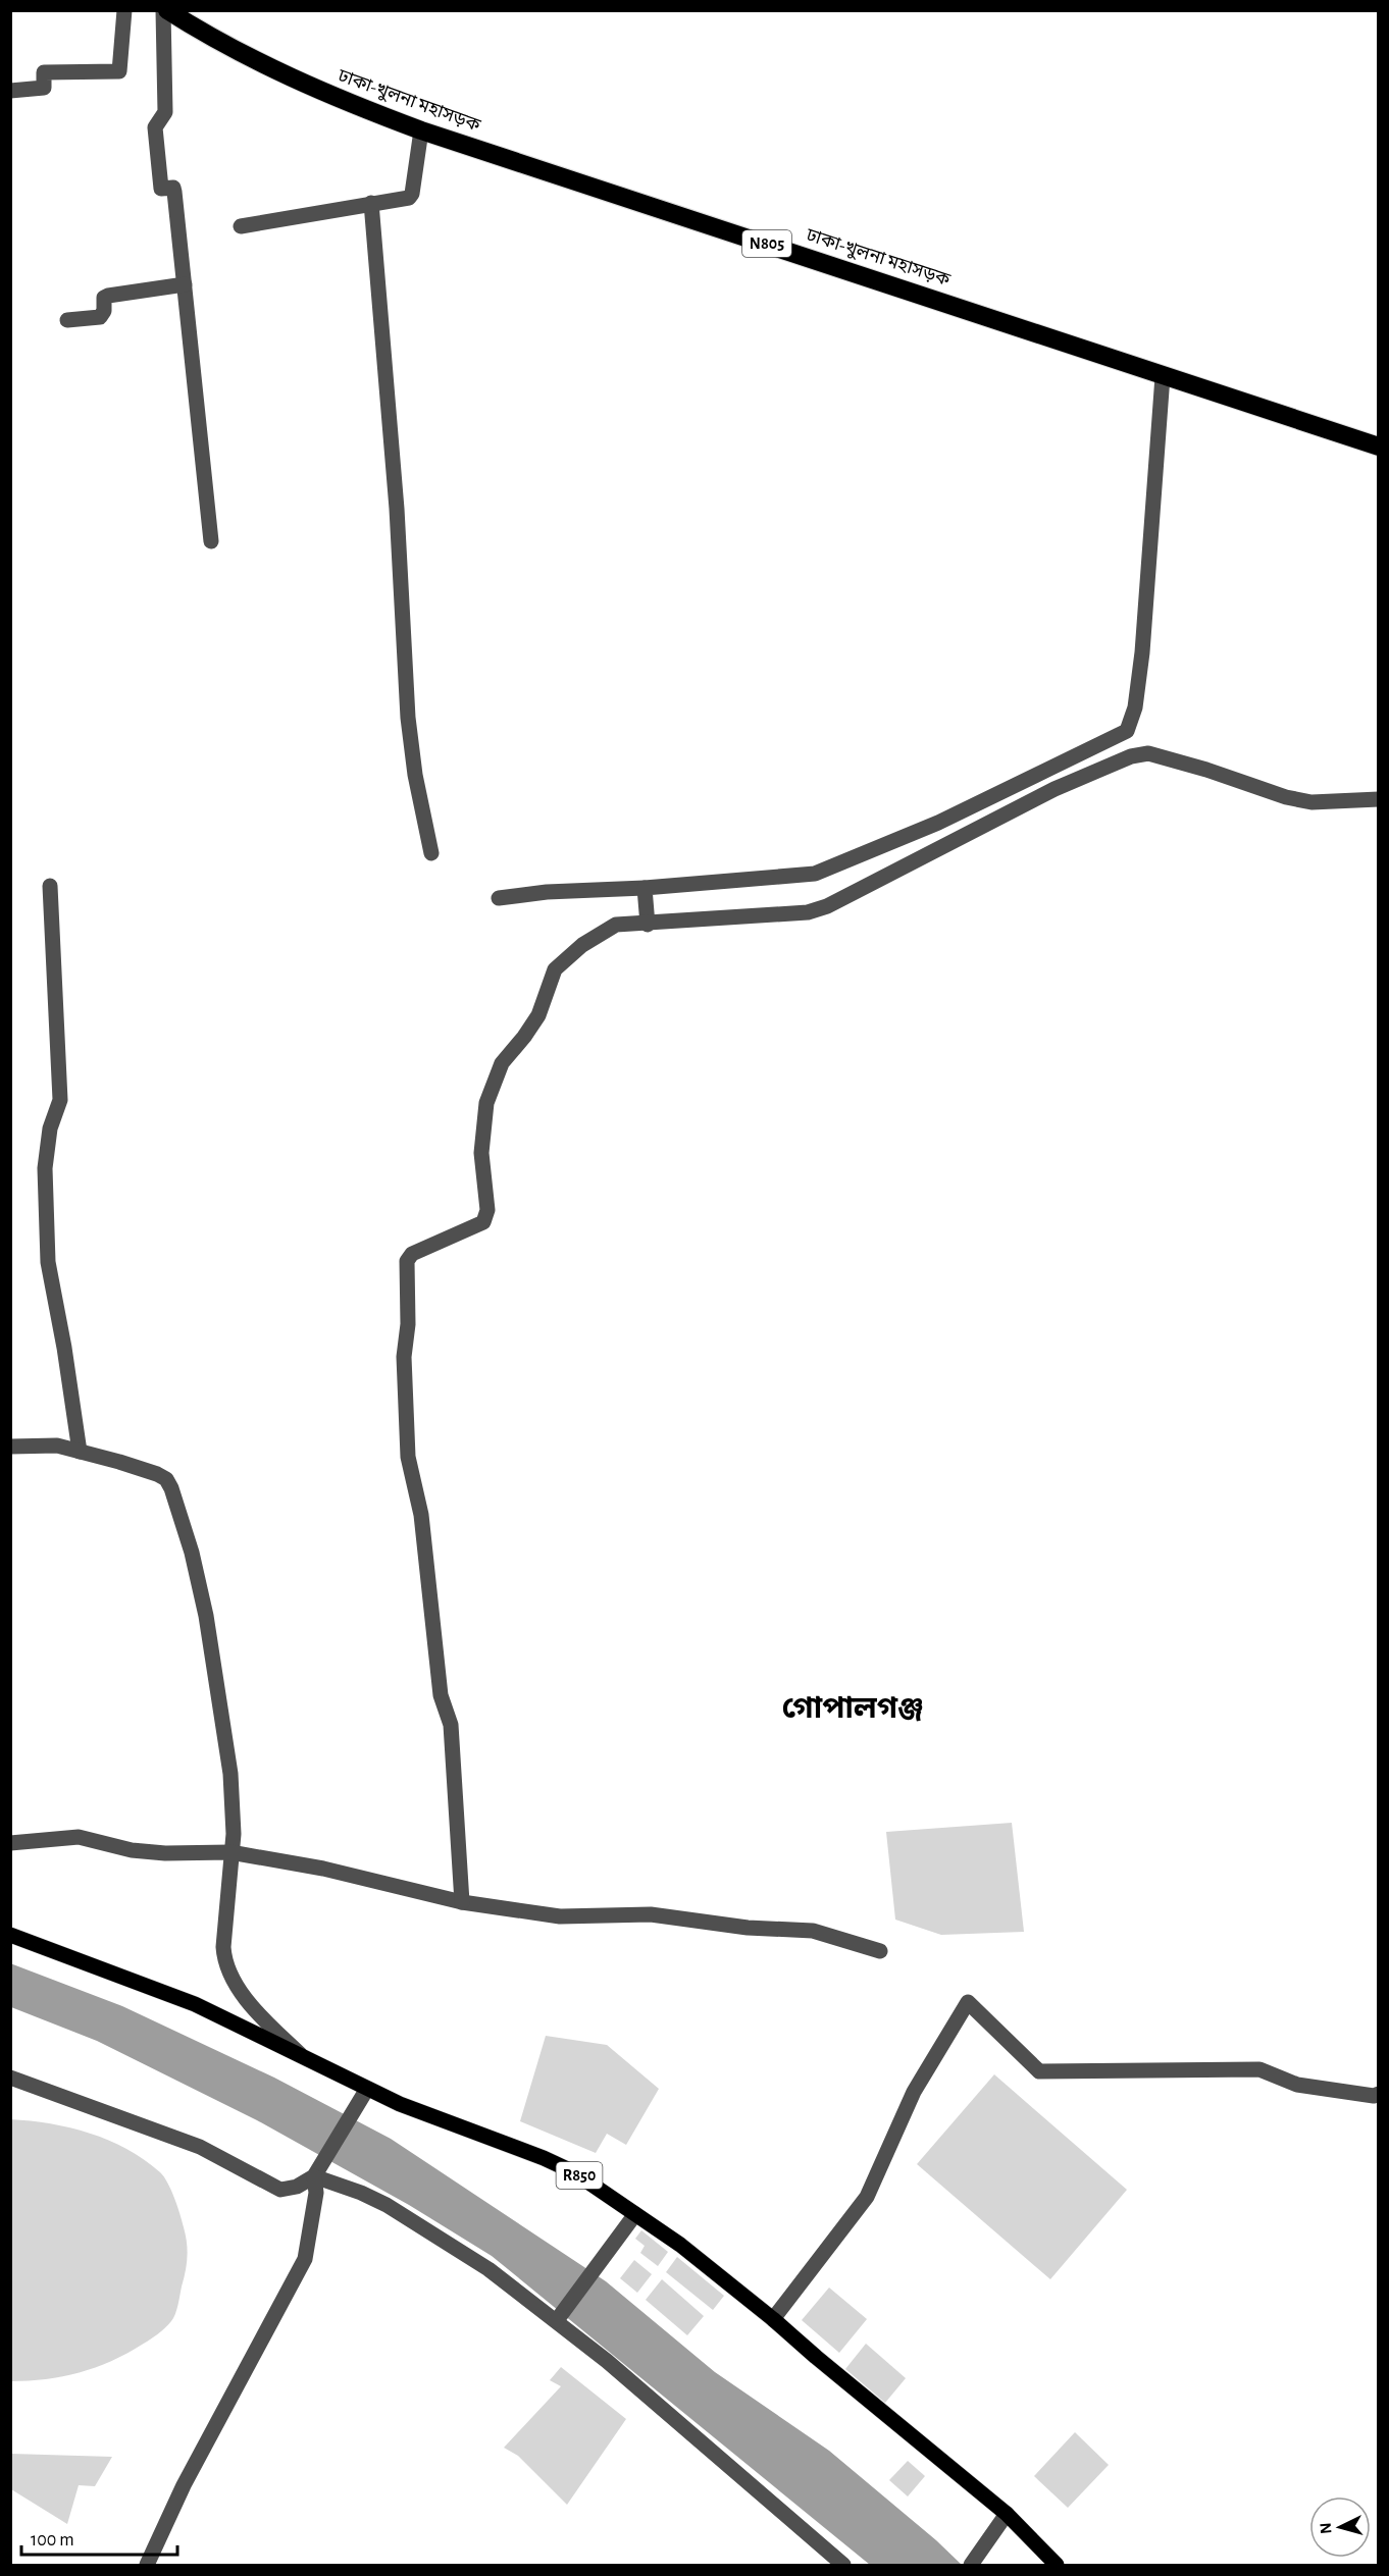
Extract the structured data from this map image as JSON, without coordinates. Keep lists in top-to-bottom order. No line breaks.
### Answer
{"streets":{"highway":["ঢাকা-খুলনা মহাসড়ক","N805"],"main road":["R850"]},"districts":["গোপালগঞ্জ"],"scale_bar":"100 m","north":"left"}
